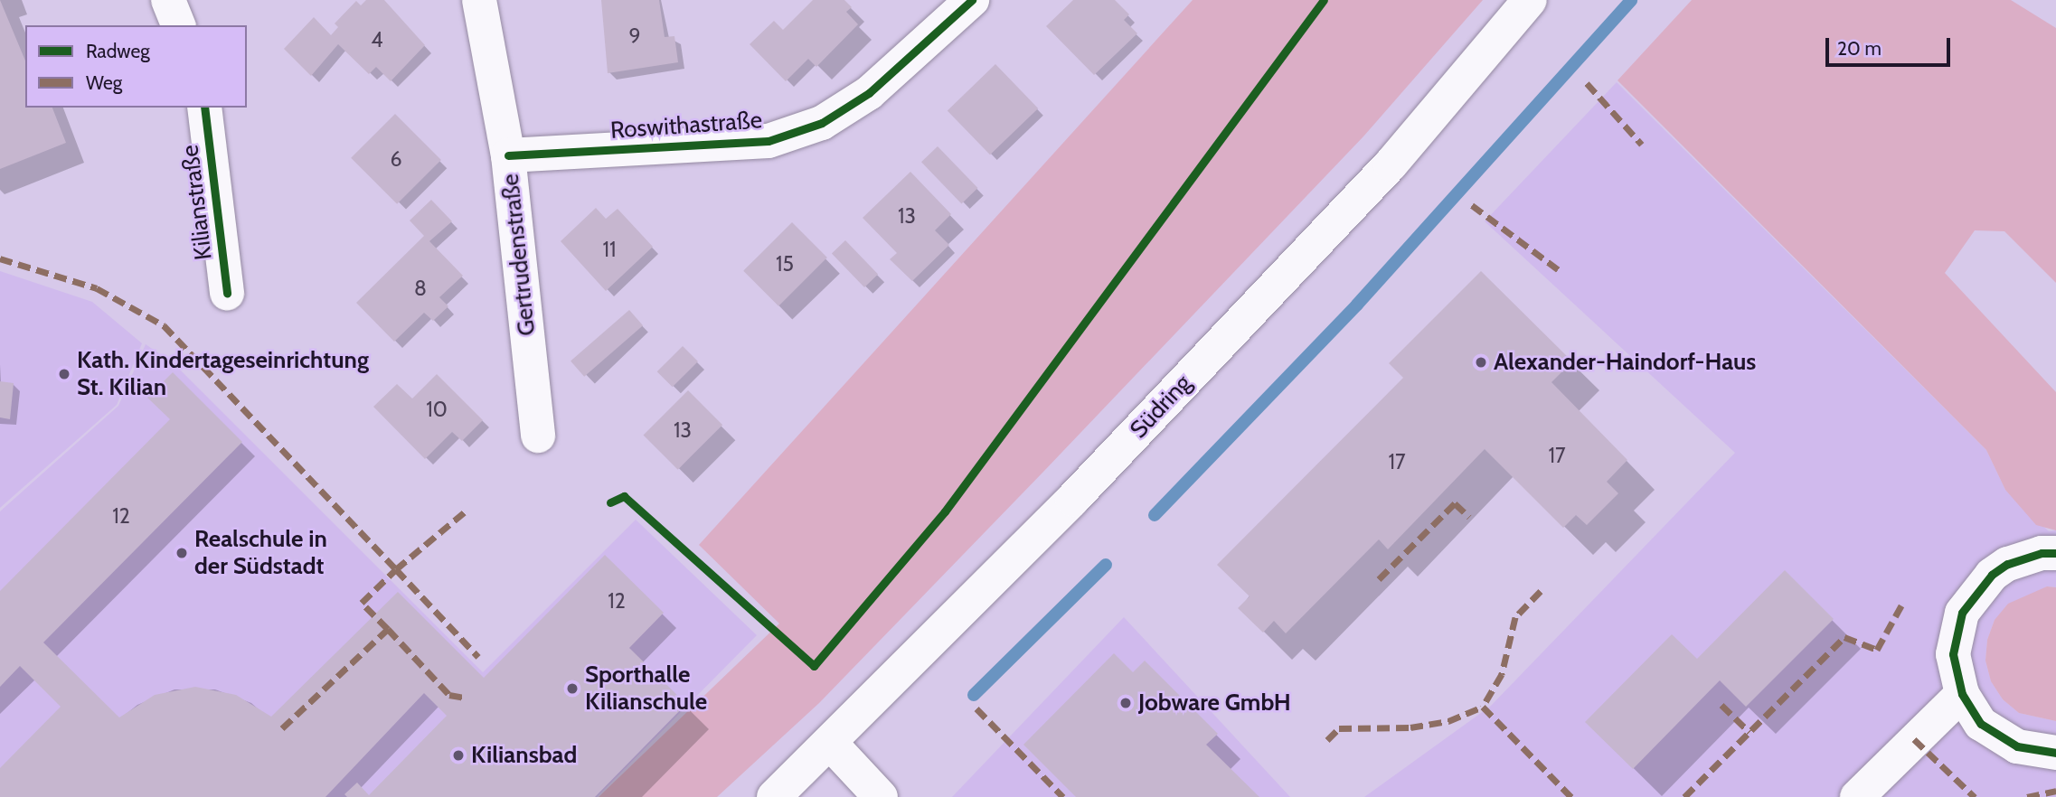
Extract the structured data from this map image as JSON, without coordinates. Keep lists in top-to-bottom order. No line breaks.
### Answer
{"streets":{"street":["Roswithastraße","Kilianstraße","Gertrudenstraße","Südring"]},"crossings":[["Roswithastraße","Gertrudenstraße"]],"places":["Alexander-Haindorf-Haus","Kath. Kindertageseinrichtung St. Kilian","Realschule in der Südstadt","Sporthalle Kilianschule","Jobware GmbH","Kiliansbad"],"house_numbers":["9","4","6","13","11","15","8","10","13","17","17","12","12"],"legend":["Radweg","Weg"],"scale_bar":"20 m"}
